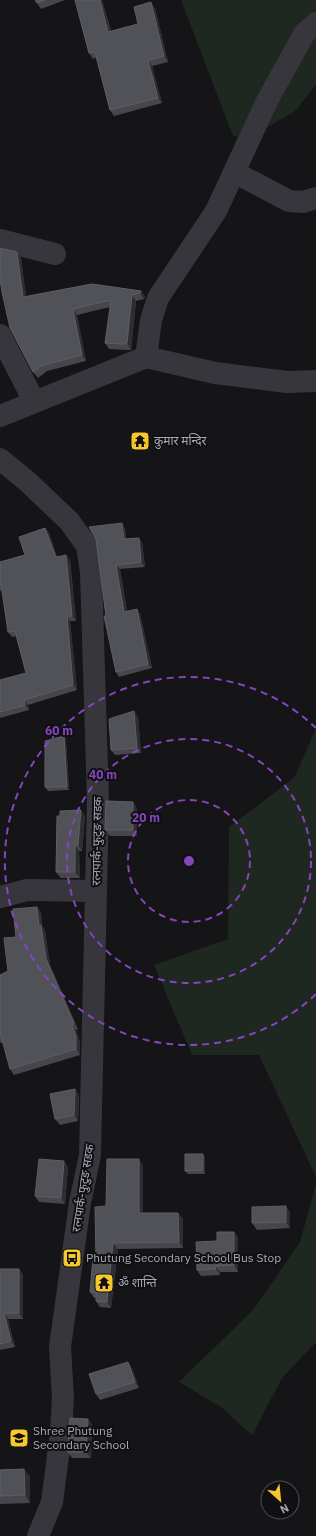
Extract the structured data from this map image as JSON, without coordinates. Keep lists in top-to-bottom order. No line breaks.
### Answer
{"streets":{"street":["रत्नपार्क-फुटुङ सडक"]},"places":{"temple":["कुमार मन्दिर","ॐ शान्ति"],"bus stop":["Phutung Secondary School Bus Stop"],"school or university":["Shree Phutung Secondary School"]},"north":"bottom right","rings":["60 m","40 m","20 m"]}
